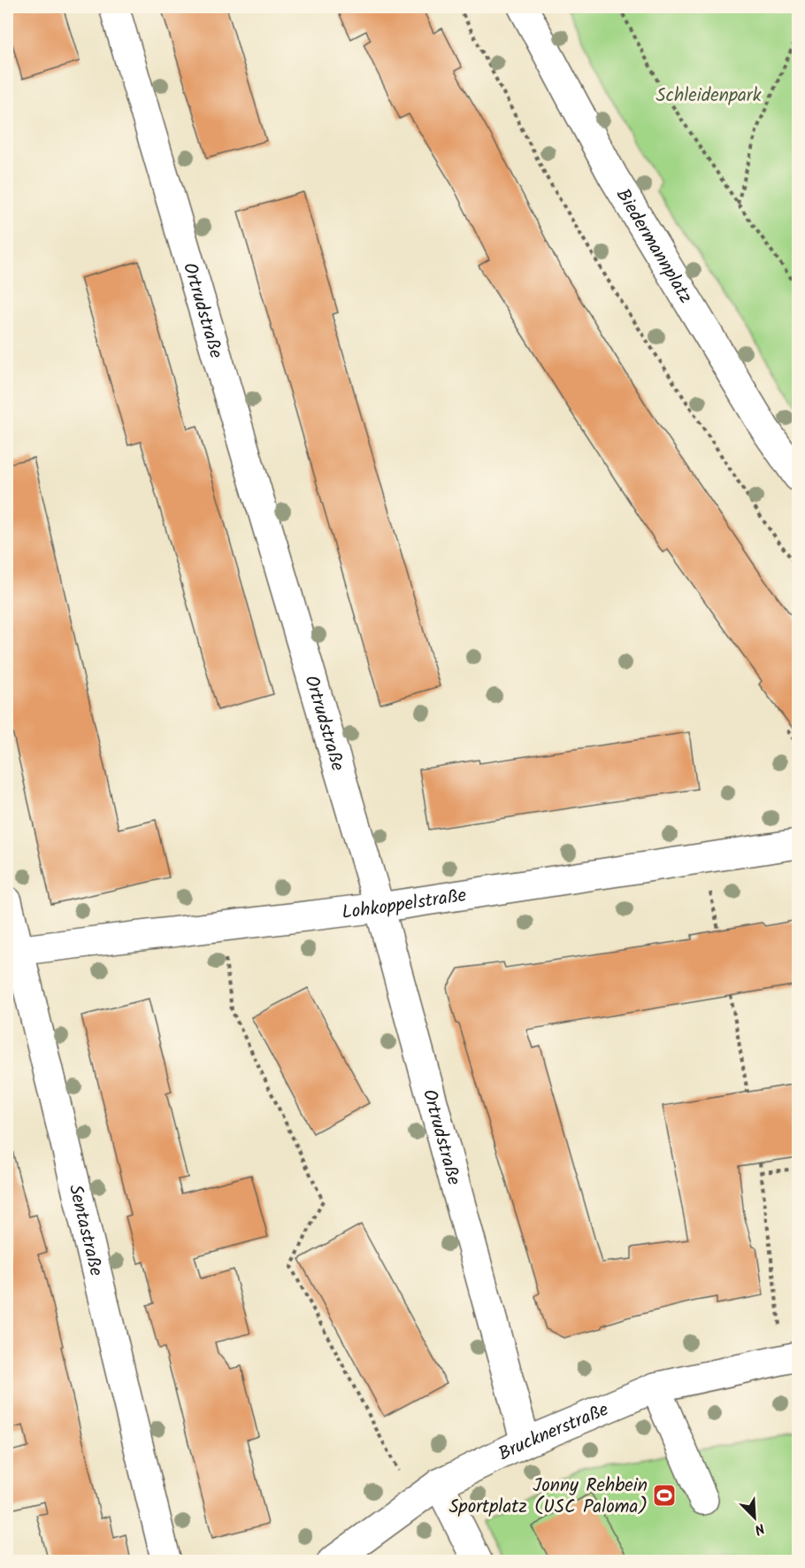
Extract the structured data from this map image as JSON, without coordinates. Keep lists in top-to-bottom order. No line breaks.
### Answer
{"streets":{"street":["Biedermannplatz","Ortrudstraße","Lohkoppelstraße","Sentastraße","Brucknerstraße"]},"crossings":[["Ortrudstraße","Lohkoppelstraße"],["Ortrudstraße","Brucknerstraße"],["Lohkoppelstraße","Sentastraße"]],"parks":["Schleidenpark"],"places":{"sports":["Jonny Rehbein Sportplatz (USC Paloma)"]},"north":"bottom right"}
